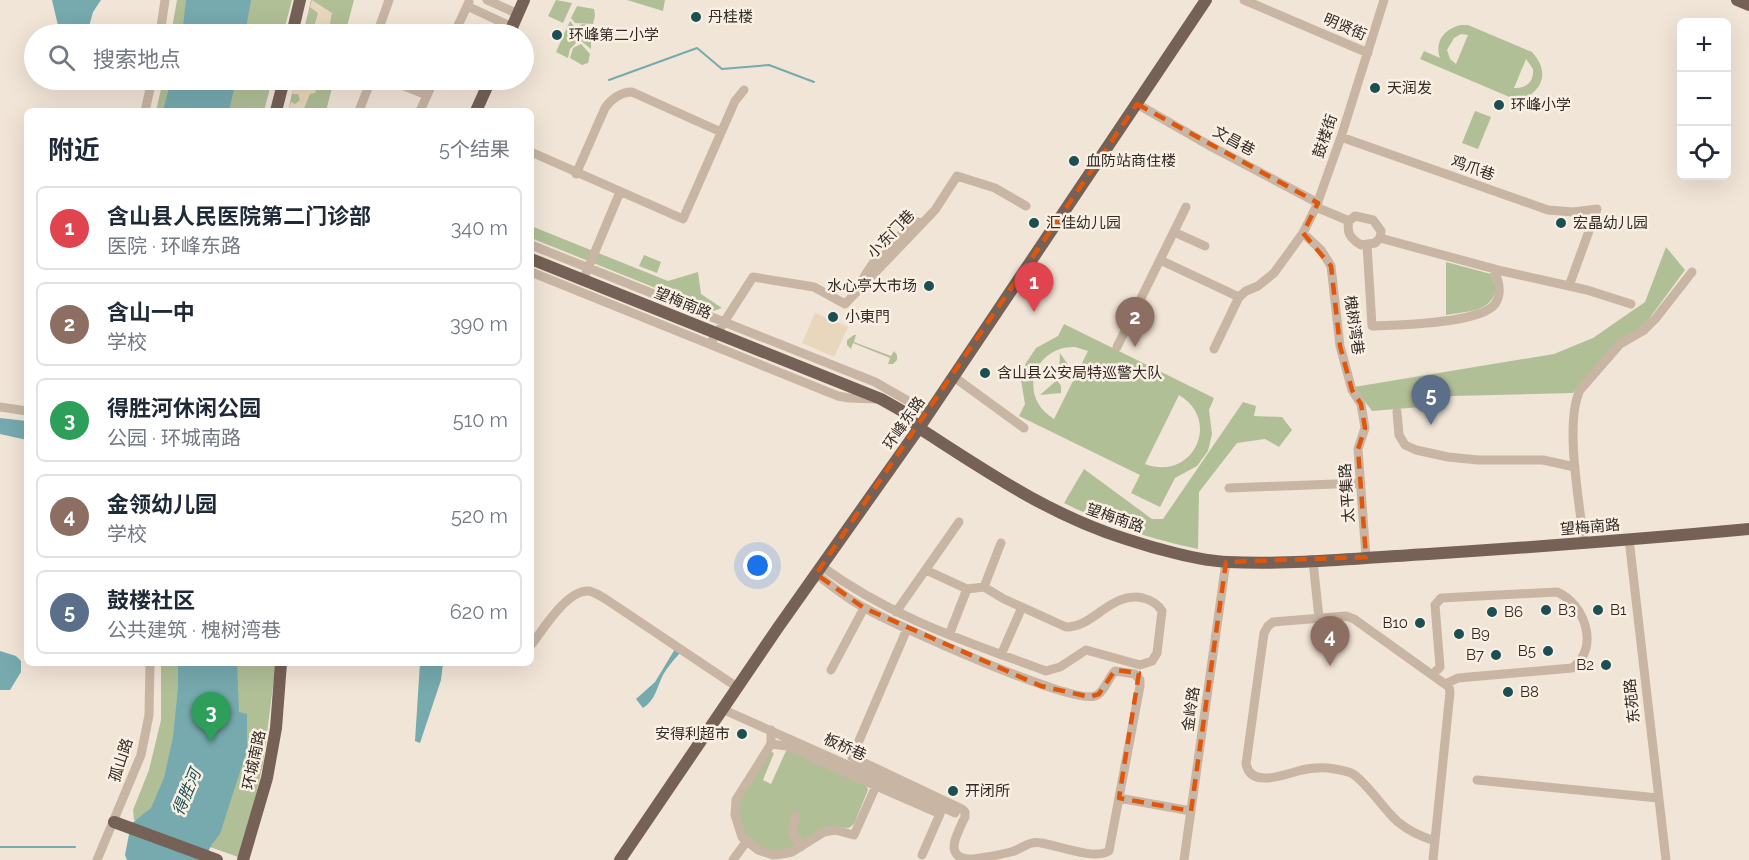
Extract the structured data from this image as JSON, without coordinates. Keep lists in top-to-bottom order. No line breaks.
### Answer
{"streets":{"main road":["望梅南路","环峰东路","环城南路"],"street":["明贤街","鼓楼街","文昌巷","鸡爪巷","小东门巷","槐树湾巷","太平集路","东苑路","金岭路","板桥巷","孤山路"]},"crossings":[["明贤街","鼓楼街"],["鼓楼街","文昌巷"],["鼓楼街","鸡爪巷"],["鼓楼街","槐树湾巷"],["文昌巷","环峰东路"],["望梅南路","环峰东路"],["望梅南路","太平集路"],["望梅南路","东苑路"],["望梅南路","金岭路"],["槐树湾巷","太平集路"],["环峰东路","板桥巷"]],"water":["得胜河"],"places":["丹桂楼","环峰第二小学","天润发","环峰小学","血防站商住楼","汇佳幼儿园","宏晶幼儿园","水心亭大市场","小東門","含山县公安局特巡警大队","B3","B1","B6","B10","B9","B5","B7","B2","B8","安得利超市","开闭所"],"page":{"map_buttons":["+","−"],"search":"搜索地点","heading":["附近","5个结果"],"list":[{"mark":"1","name":"含山县人民医院第二门诊部","note":"医院 · 环峰东路","value":"340 m"},{"mark":"2","name":"含山一中","note":"学校","value":"390 m"},{"mark":"3","name":"得胜河休闲公园","note":"公园 · 环城南路","value":"510 m"},{"mark":"4","name":"金领幼儿园","note":"学校","value":"520 m"},{"mark":"5","name":"鼓楼社区","note":"公共建筑 · 槐树湾巷","value":"620 m"}],"pins":["1","2","5","4","3"]}}
